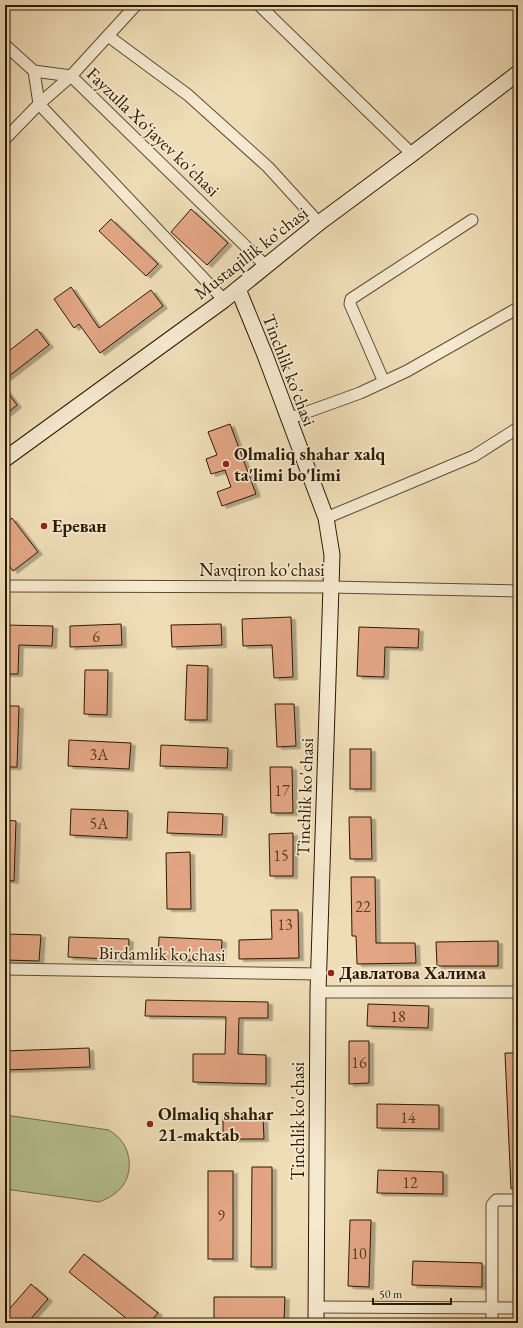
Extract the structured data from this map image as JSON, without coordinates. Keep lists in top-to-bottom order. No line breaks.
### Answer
{"streets":{"main road":["Mustaqillik koʻchasi","Tinchlik ko'chasi"],"street":["Fayzulla Xo‘jayev ko'chasi","Navqiron ko'chasi","Birdamlik ko'chasi"]},"crossings":[["Fayzulla Xo‘jayev ko'chasi","Mustaqillik koʻchasi"],["Mustaqillik koʻchasi","Tinchlik ko'chasi"],["Tinchlik ko'chasi","Navqiron ko'chasi"],["Tinchlik ko'chasi","Birdamlik ko'chasi"]],"places":["Olmaliq shahar xalq ta'limi bo'limi","Ереван","Давлатова Халима","Olmaliq shahar 21-maktab"],"house_numbers":["6","3А","17","5А","15","22","13","18","16","14","12","9","10"],"scale_bar":"50 m"}
